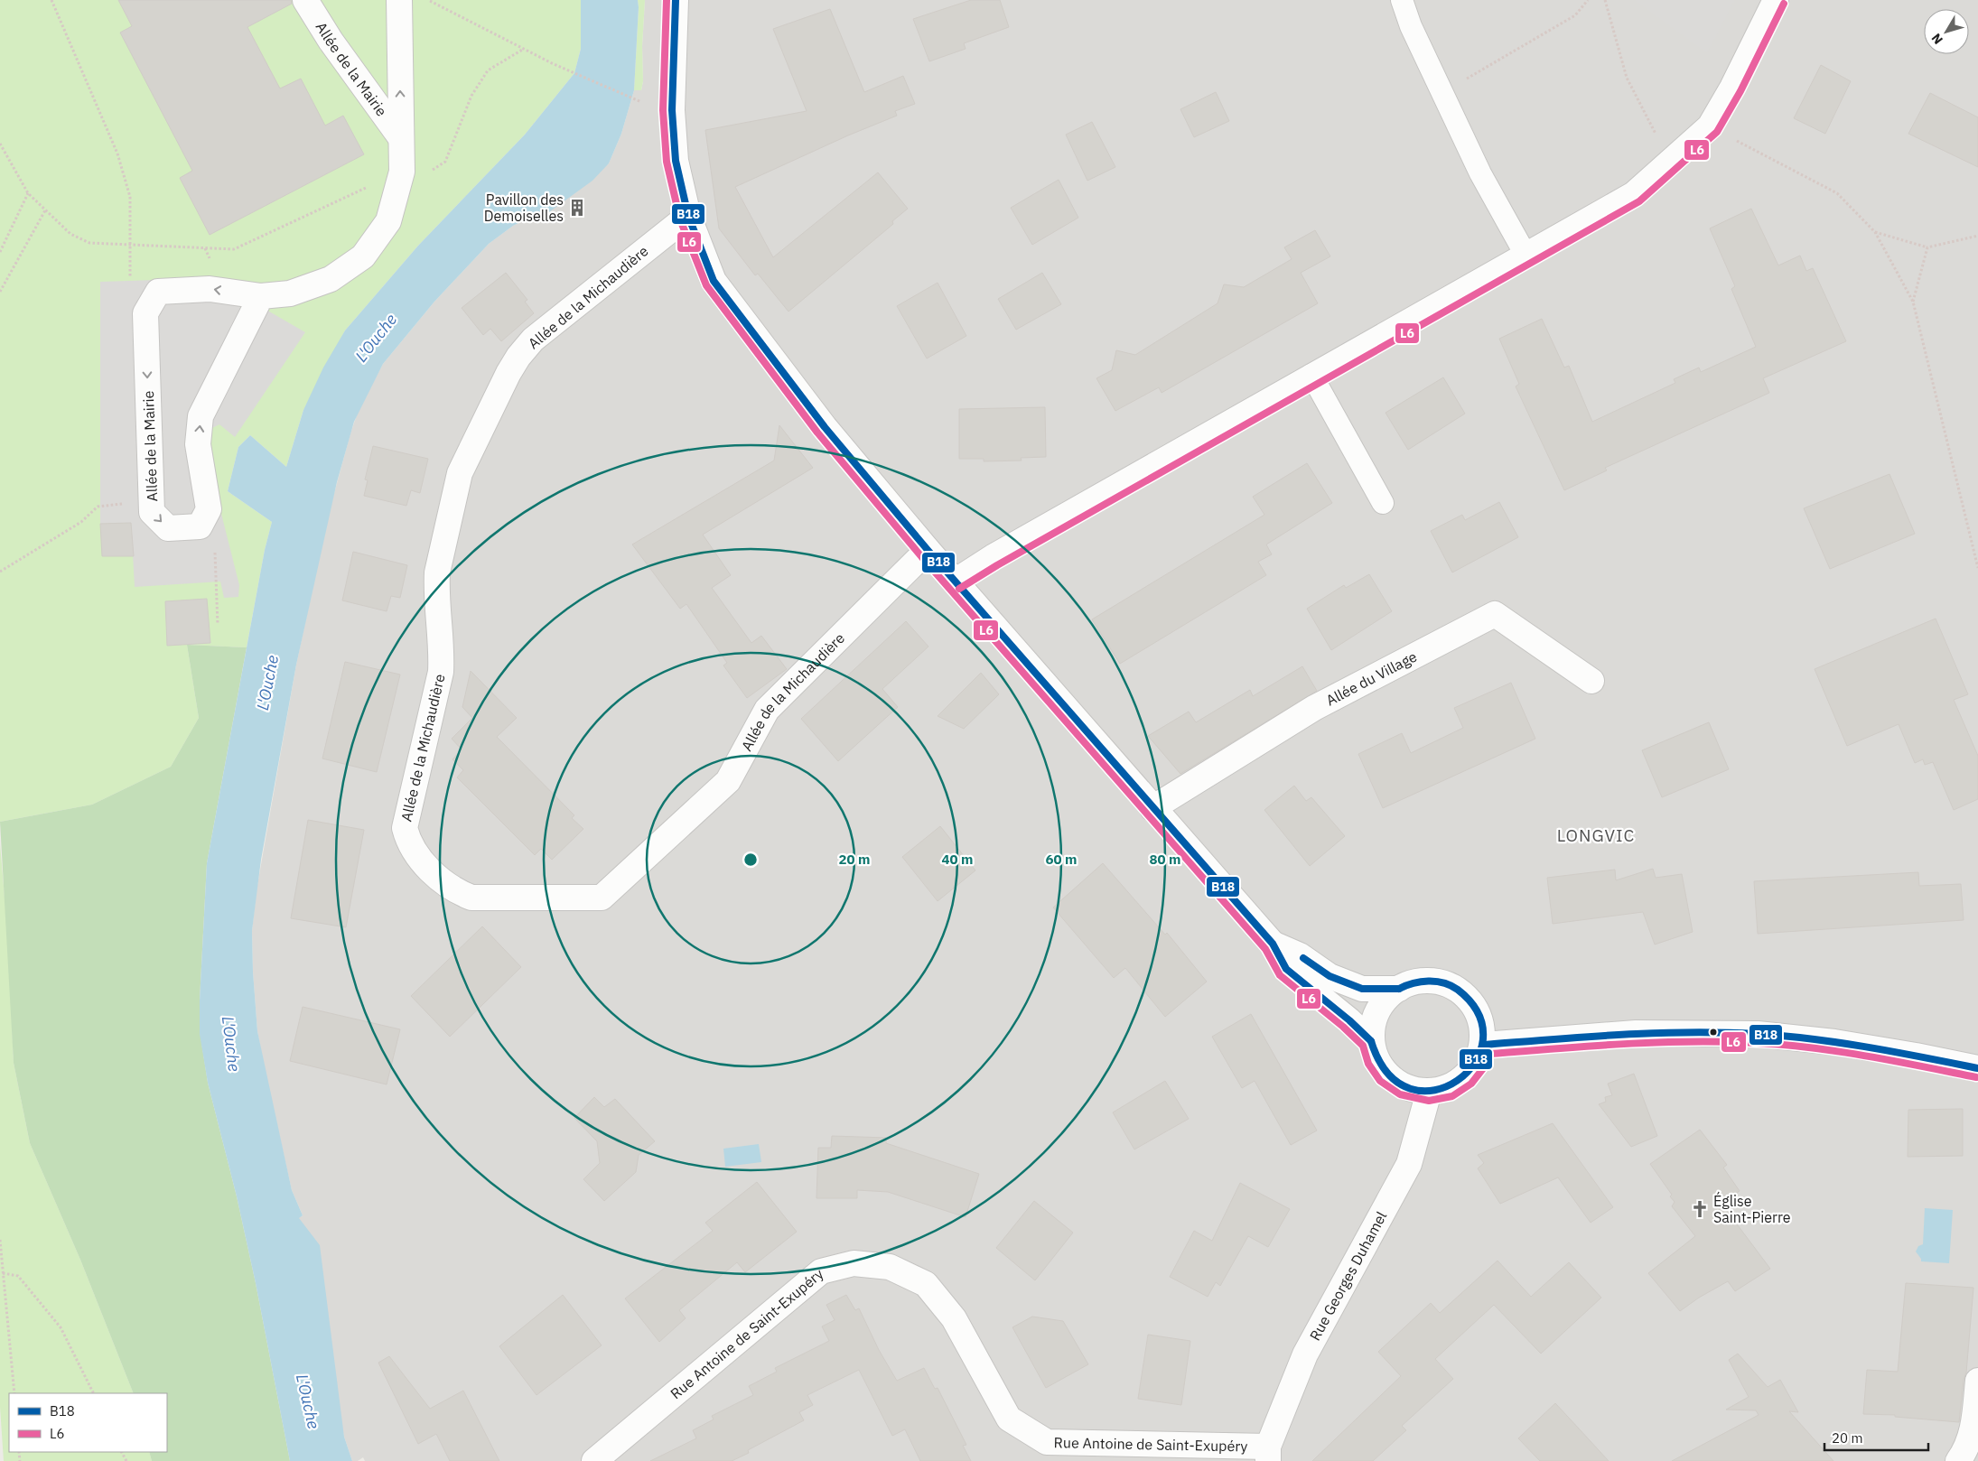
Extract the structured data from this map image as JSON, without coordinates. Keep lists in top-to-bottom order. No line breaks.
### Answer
{"streets":{"street":["Allée de la Mairie","Allée de la Michaudière","Allée du Village","Rue Georges Duhamel","Rue Antoine de Saint-Exupéry"]},"crossings":[["Rue Georges Duhamel","Rue Antoine de Saint-Exupéry"]],"districts":["LONGVIC"],"water":["L'Ouche"],"places":{"building":["Pavillon des Demoiselles"],"church":["Église Saint-Pierre"]},"lines":["transit line B18","transit line L6"],"legend":["B18","L6"],"scale_bar":"20 m","north":"bottom left","rings":["20 m","40 m","60 m","80 m"]}
